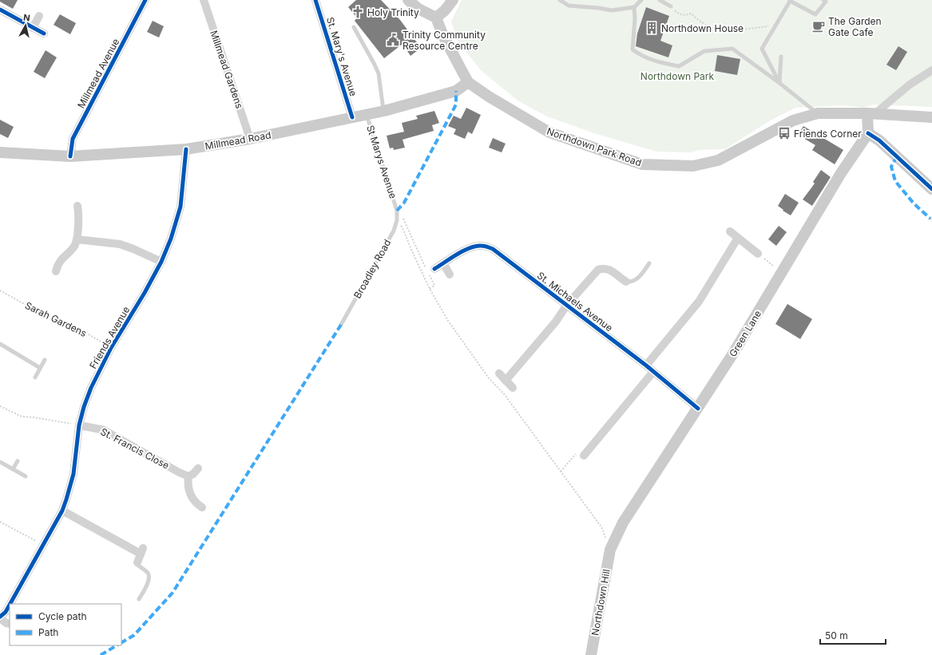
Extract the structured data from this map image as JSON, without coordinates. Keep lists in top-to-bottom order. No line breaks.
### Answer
{"streets":{"main road":["Millmead Road","Northdown Park Road","Green Lane","Northdown Hill"],"street":["St. Mary's Avenue","Millmead Gardens","Millmead Avenue","St. Michaels Avenue","Friends Avenue","St. Francis Close"],"lane":["St Marys Avenue","Broadley Road"],"path":["Sarah Gardens"]},"crossings":[["St. Mary's Avenue","Millmead Road"],["Millmead Gardens","Millmead Road"],["Millmead Avenue","Millmead Road"],["Millmead Road","Northdown Park Road"],["Millmead Road","St Marys Avenue"],["Millmead Road","Friends Avenue"],["St Marys Avenue","Broadley Road"],["St. Michaels Avenue","Green Lane"],["Sarah Gardens","Friends Avenue"],["Green Lane","Northdown Hill"],["Friends Avenue","St. Francis Close"]],"parks":["Northdown Park"],"places":{"church":["Holy Trinity"],"cafe":["The Garden Gate Cafe"],"building":["Northdown House"],"public building":["Trinity Community Resource Centre"],"bus stop":["Friends Corner"]},"legend":["Cycle path","Path"],"scale_bar":"50 m","north":"top"}
